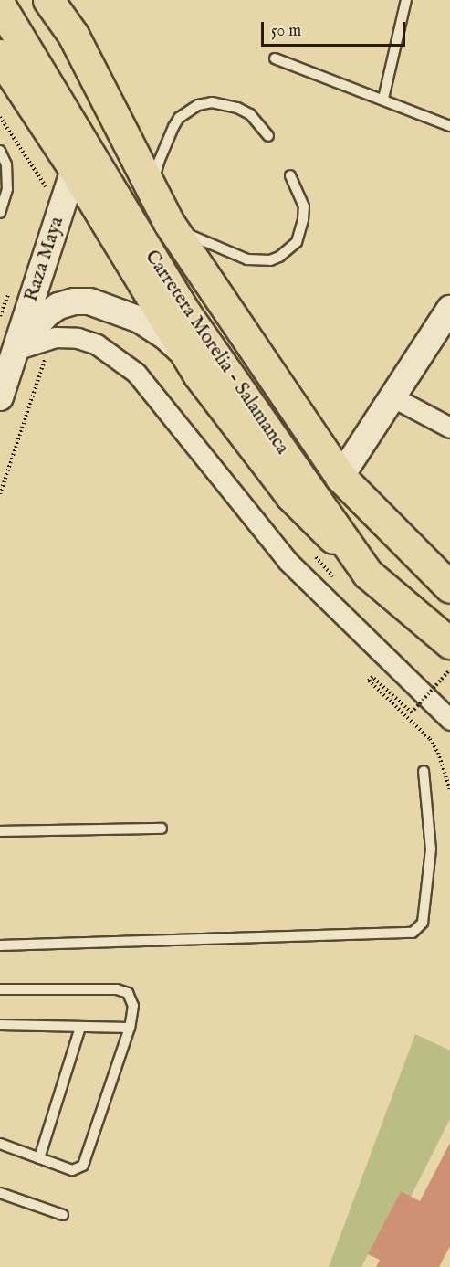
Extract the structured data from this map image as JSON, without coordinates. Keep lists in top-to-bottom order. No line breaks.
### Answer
{"streets":{"main road":["Carretera Morelia - Salamanca"],"street":["Raza Maya"]},"scale_bar":"50 m"}
